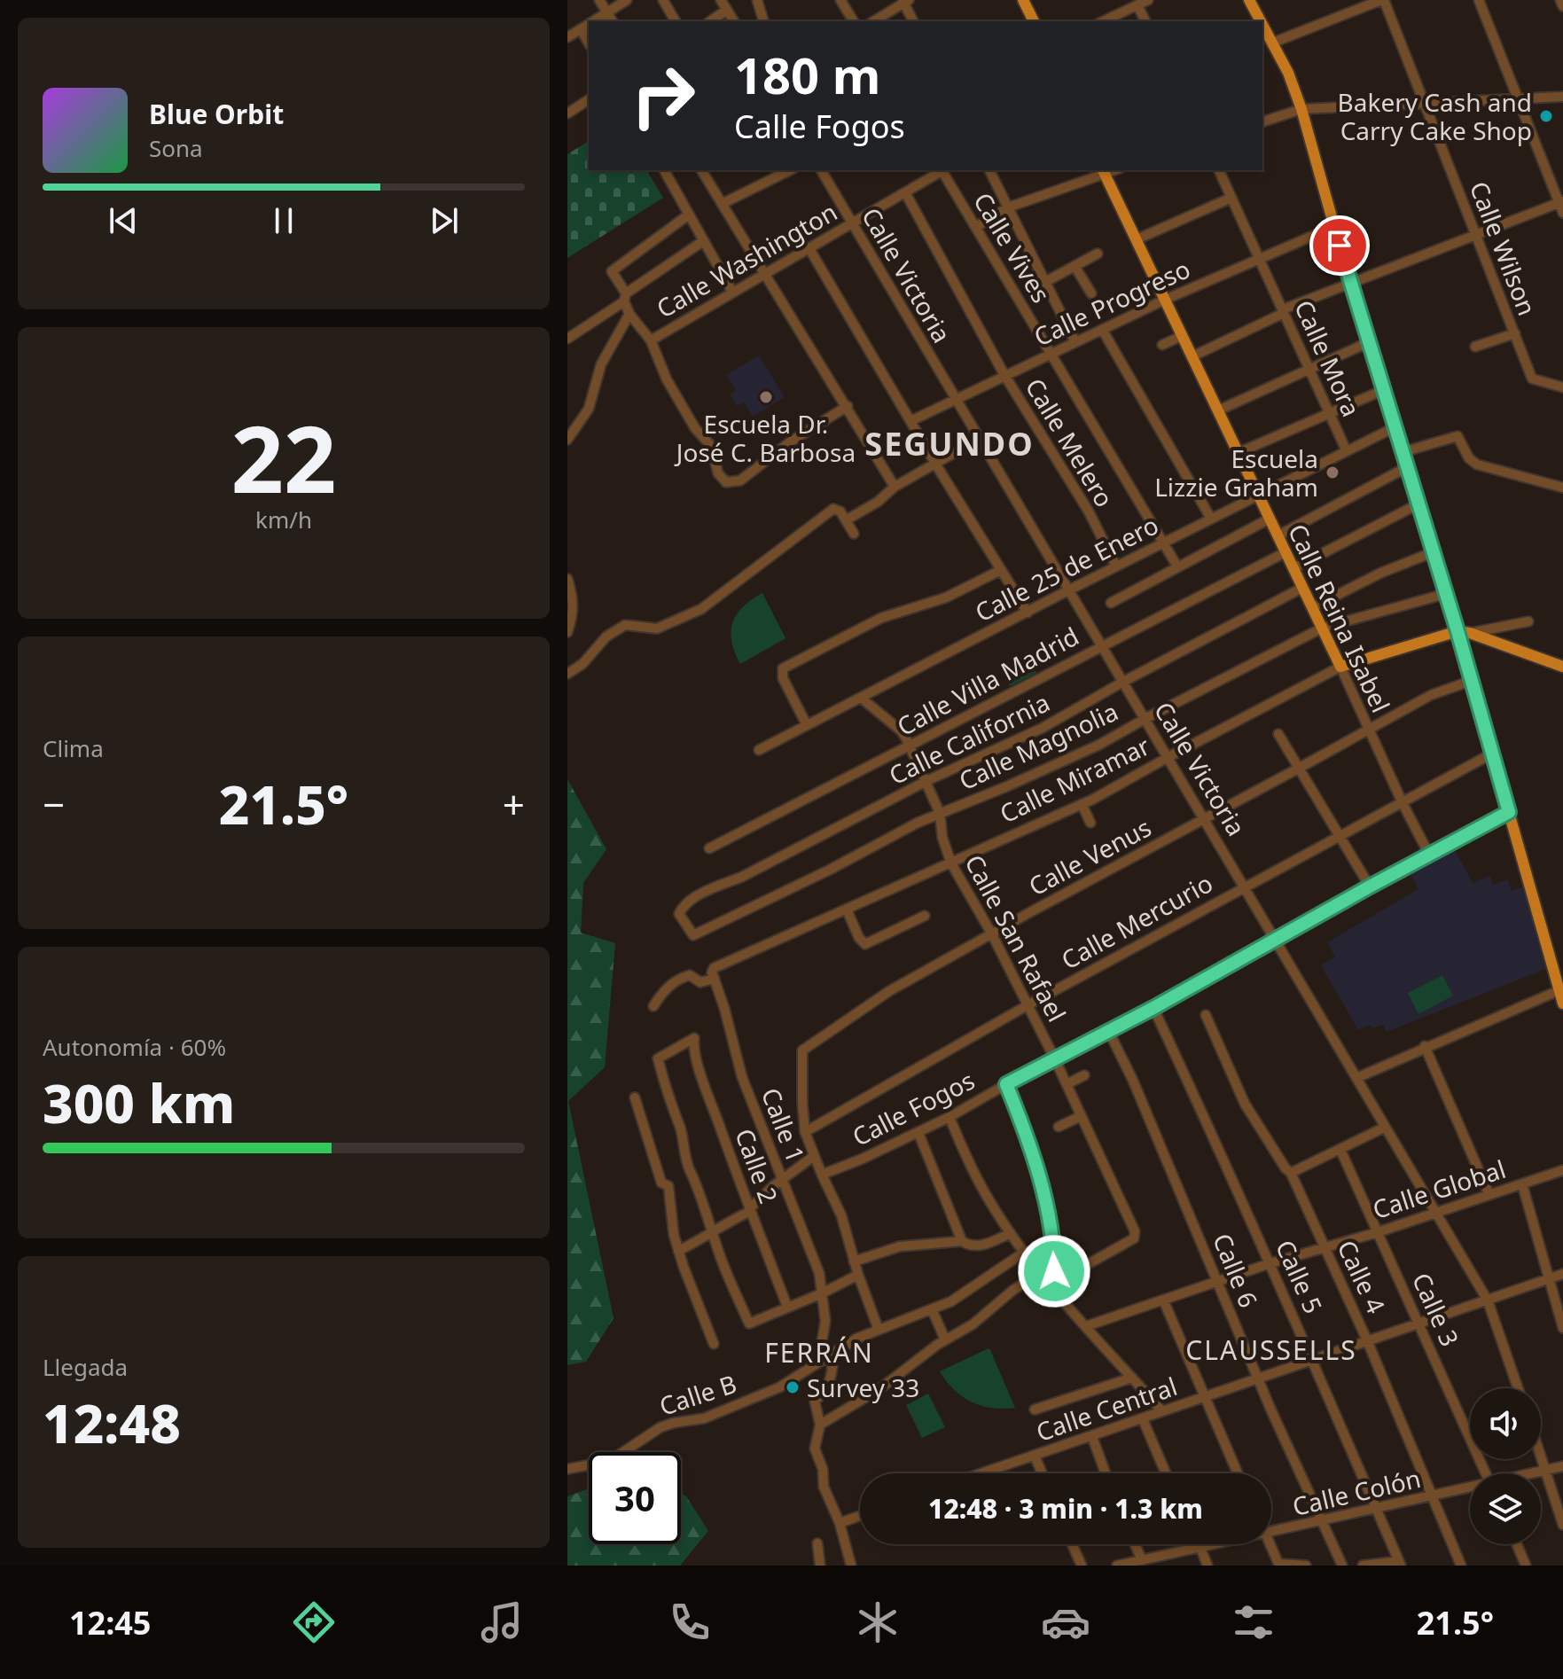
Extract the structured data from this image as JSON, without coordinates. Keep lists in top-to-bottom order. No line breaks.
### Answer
{"streets":{"main road":["Calle Reina Isabel","Calle Miramar"],"street":["Calle Vives","Calle Wilson","Calle Washington","Calle Victoria","Calle Progreso","Calle Mora","Calle Melero","Calle 25 de Enero","Calle Villa Madrid","Calle California","Calle Magnolia","Calle Venus","Calle Mercurio","Calle San Rafael","Calle Fogos","Calle 1","Calle 2","Calle Global","Calle 6","Calle 5","Calle 4","Calle 3","Calle B","Calle Central","Calle Colón"]},"crossings":[["Calle Vives","Calle Progreso"],["Calle Vives","Calle 25 de Enero"],["Calle Washington","Calle Victoria"],["Calle Washington","Calle Melero"],["Calle Victoria","Calle Progreso"],["Calle Victoria","Calle 25 de Enero"],["Calle Victoria","Calle Villa Madrid"],["Calle Victoria","Calle California"],["Calle Victoria","Calle Magnolia"],["Calle Victoria","Calle Miramar"],["Calle Victoria","Calle Venus"],["Calle Victoria","Calle Mercurio"],["Calle Victoria","Calle Fogos"],["Calle Victoria","Calle Global"],["Calle Victoria","Calle Central"],["Calle Progreso","Calle Mora"],["Calle Progreso","Calle Melero"],["Calle Progreso","Calle Reina Isabel"],["Calle Mora","Calle 25 de Enero"],["Calle Melero","Calle 25 de Enero"],["Calle 25 de Enero","Calle Reina Isabel"],["Calle 25 de Enero","Calle San Rafael"],["Calle Reina Isabel","Calle Villa Madrid"],["Calle Reina Isabel","Calle California"],["Calle Reina Isabel","Calle Magnolia"],["Calle Reina Isabel","Calle Miramar"],["Calle Reina Isabel","Calle Venus"],["Calle Reina Isabel","Calle Mercurio"],["Calle Reina Isabel","Calle Fogos"],["Calle Villa Madrid","Calle San Rafael"],["Calle California","Calle Magnolia"],["Calle California","Calle San Rafael"],["Calle Magnolia","Calle San Rafael"],["Calle Miramar","Calle San Rafael"],["Calle Miramar","Calle 1"],["Calle Venus","Calle Mercurio"],["Calle Venus","Calle San Rafael"],["Calle Mercurio","Calle San Rafael"],["Calle San Rafael","Calle Fogos"],["Calle Fogos","Calle 6"],["Calle Fogos","Calle 5"],["Calle 1","Calle B"],["Calle Global","Calle 6"],["Calle Global","Calle 5"],["Calle Global","Calle 4"],["Calle Global","Calle 3"],["Calle 6","Calle Central"],["Calle 6","Calle Colón"],["Calle 5","Calle Central"],["Calle 5","Calle Colón"],["Calle 4","Calle Central"],["Calle 4","Calle Colón"],["Calle 3","Calle Central"]],"districts":["SEGUNDO","CLAUSSELLS","FERRÁN"],"places":["Bakery Cash and Carry Cake Shop","Escuela Dr. José C. Barbosa","Escuela Lizzie Graham","Survey 33"],"page":{"turn":["180 m","Calle Fogos"],"song":["Blue Orbit","Sona"],"tile":[["22","km/h"],"Clima",["Autonomía · 60%","300 km"],["Llegada","12:48"]],"heat":["−","21.5°","+"],"limit":"30","trip":"12:48 · 3 min · 1.3 km","tabs":["12:45","21.5°"]}}
